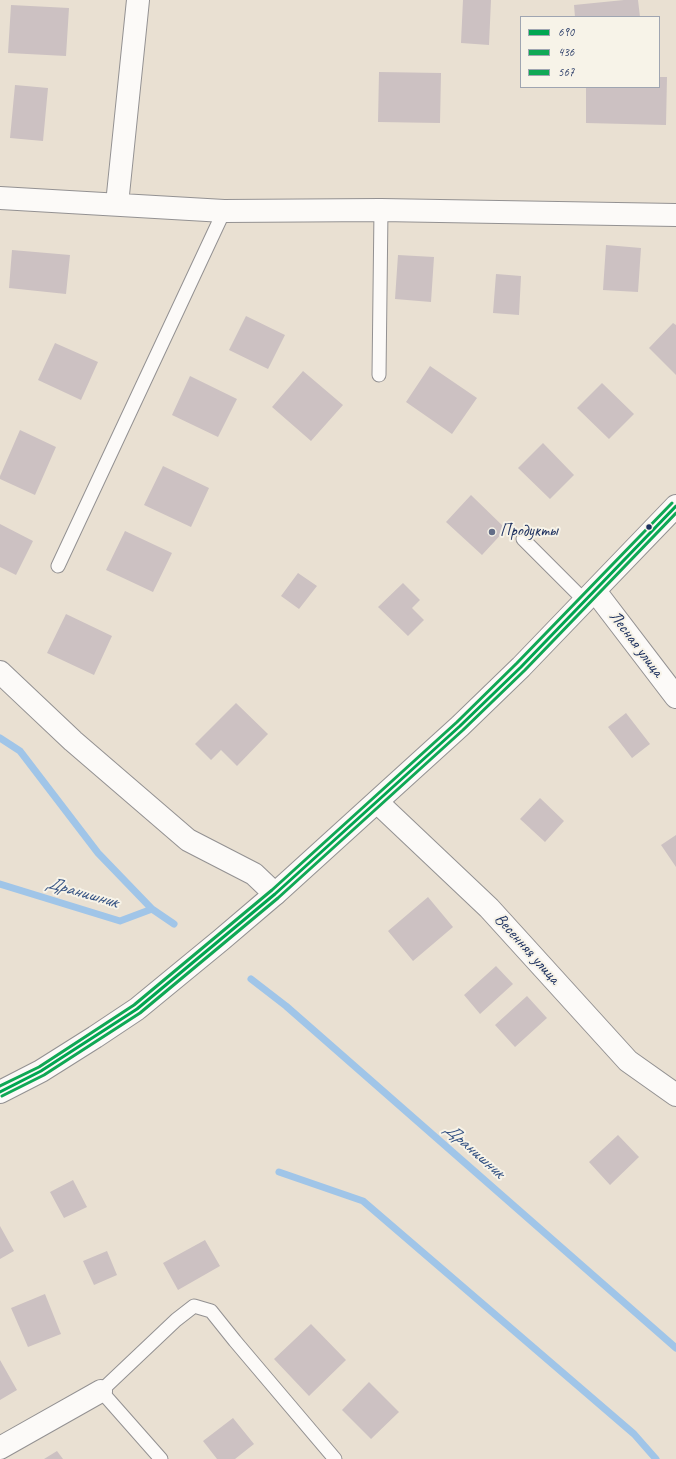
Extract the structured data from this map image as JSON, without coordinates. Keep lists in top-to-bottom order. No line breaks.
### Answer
{"streets":{"street":["Лесная улица","Весенняя улица"]},"water":["Дранишник"],"places":["Продукты"],"lines":["transit line 567","transit line 690","transit line 436"],"legend":["690","436","567"]}
